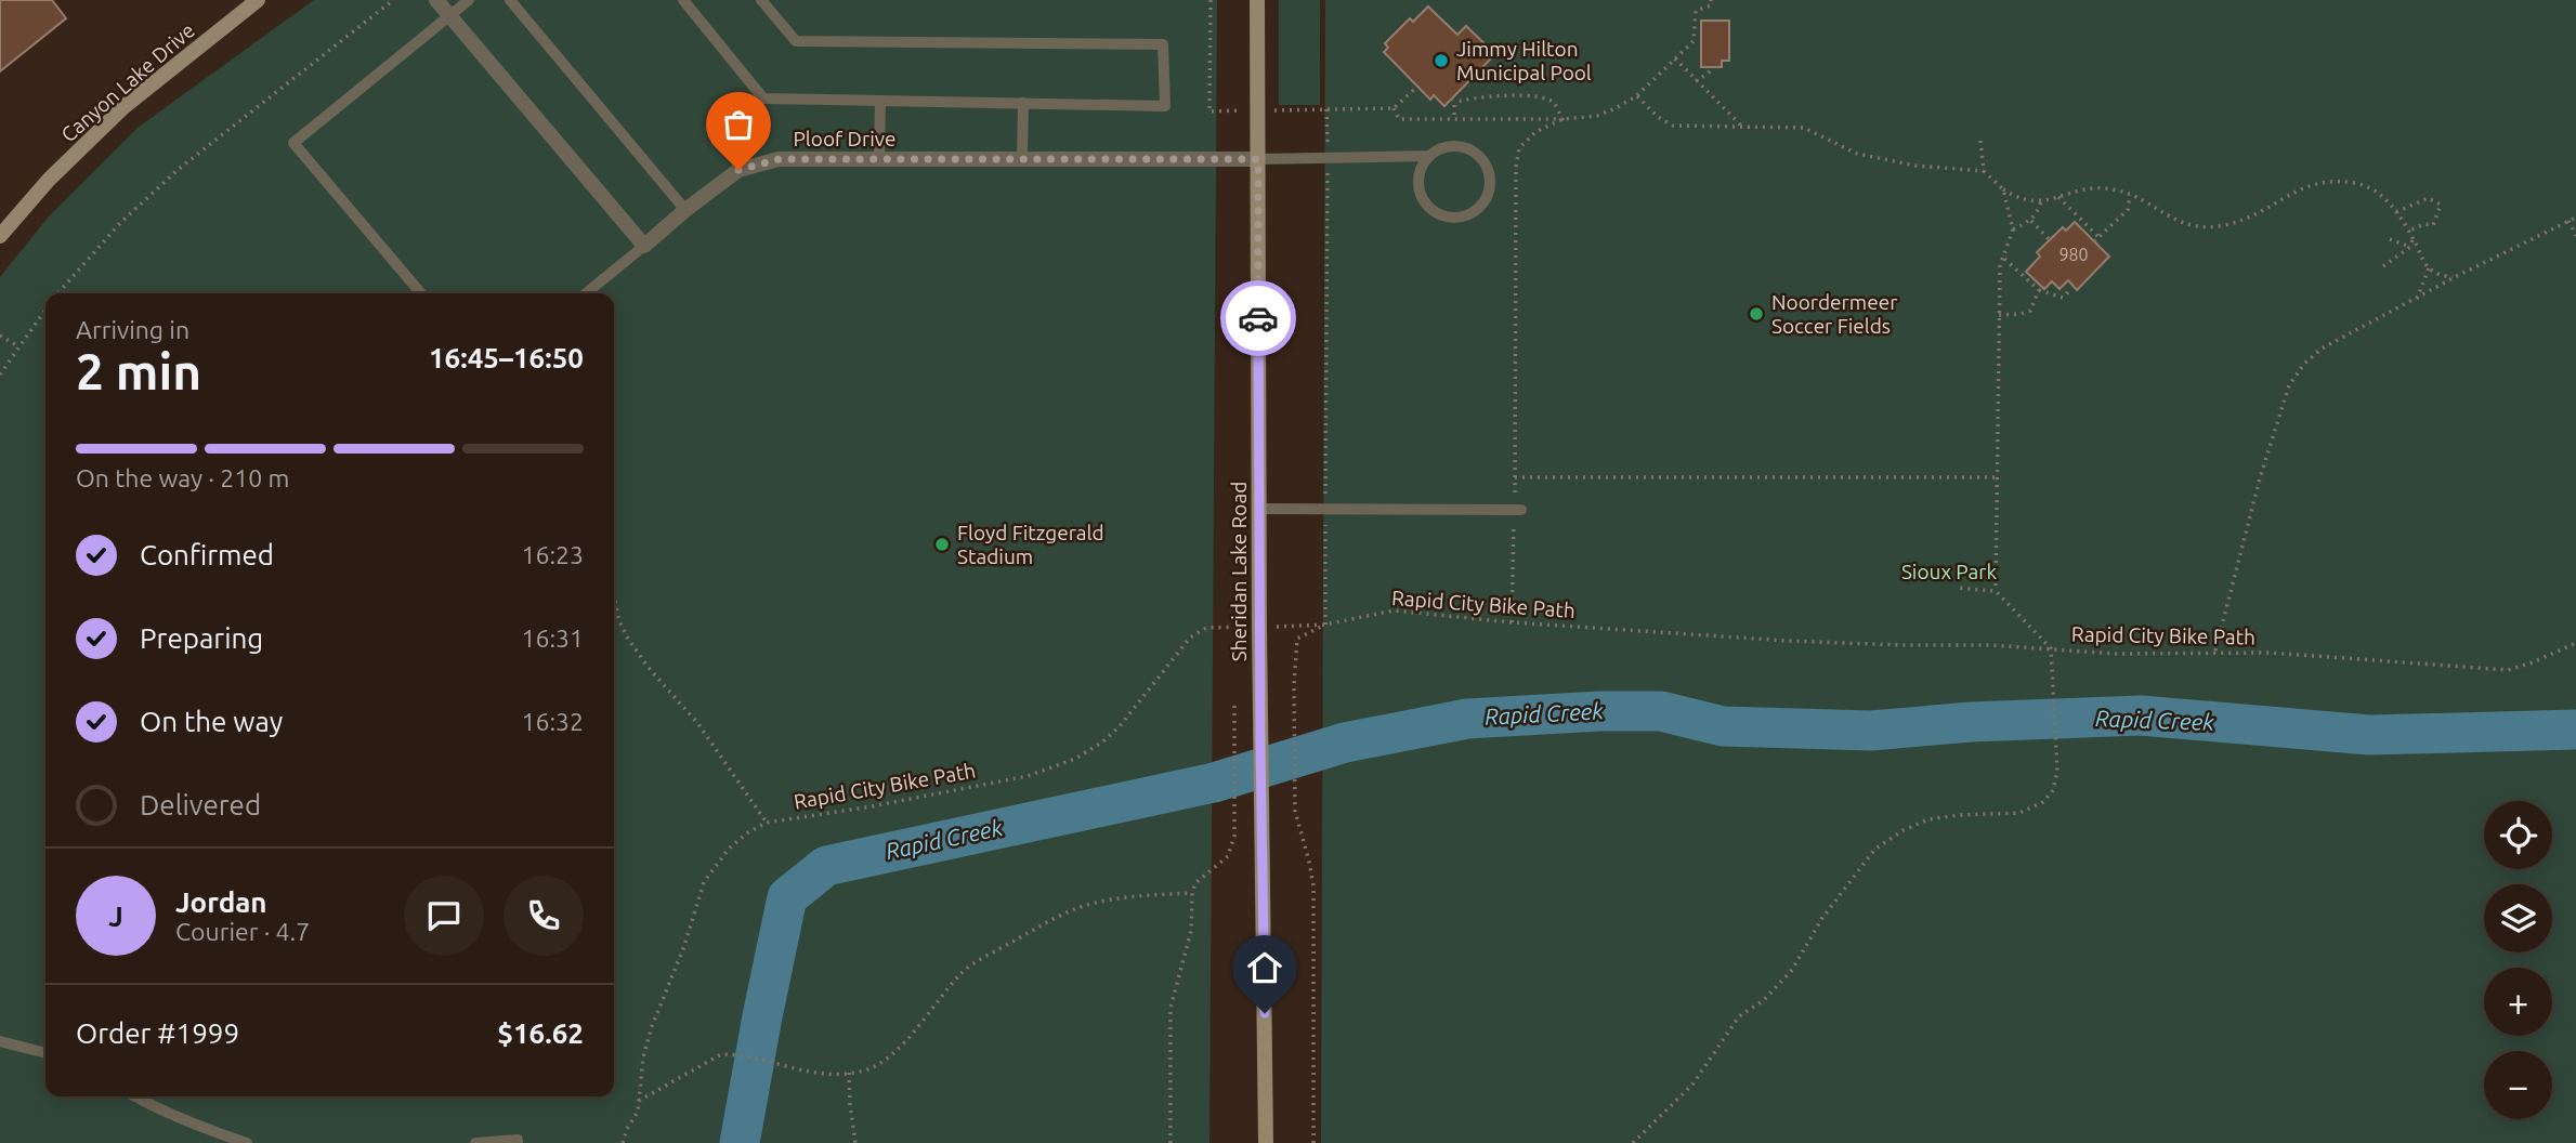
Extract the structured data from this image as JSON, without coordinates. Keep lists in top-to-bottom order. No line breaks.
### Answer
{"streets":{"street":["Canyon Lake Drive","Ploof Drive","Sheridan Lake Road"],"path":["Rapid City Bike Path"]},"crossings":[["Ploof Drive","Sheridan Lake Road"],["Sheridan Lake Road","Rapid City Bike Path"]],"water":["Rapid Creek"],"parks":["Sioux Park"],"places":["Jimmy Hilton Municipal Pool","Noordermeer Soccer Fields","Floyd Fitzgerald Stadium"],"house_numbers":["980"],"page":{"heading":["2 min","Arriving in","16:45–16:50"],"panel":["Jordan","Courier · 4.7","Order #1999","$16.62"],"bar":"On the way · 210 m","list":[["Confirmed","16:23"],["Preparing","16:31"],["On the way","16:32"],"Delivered"],"map_buttons":["+","−"],"round":"J"}}
